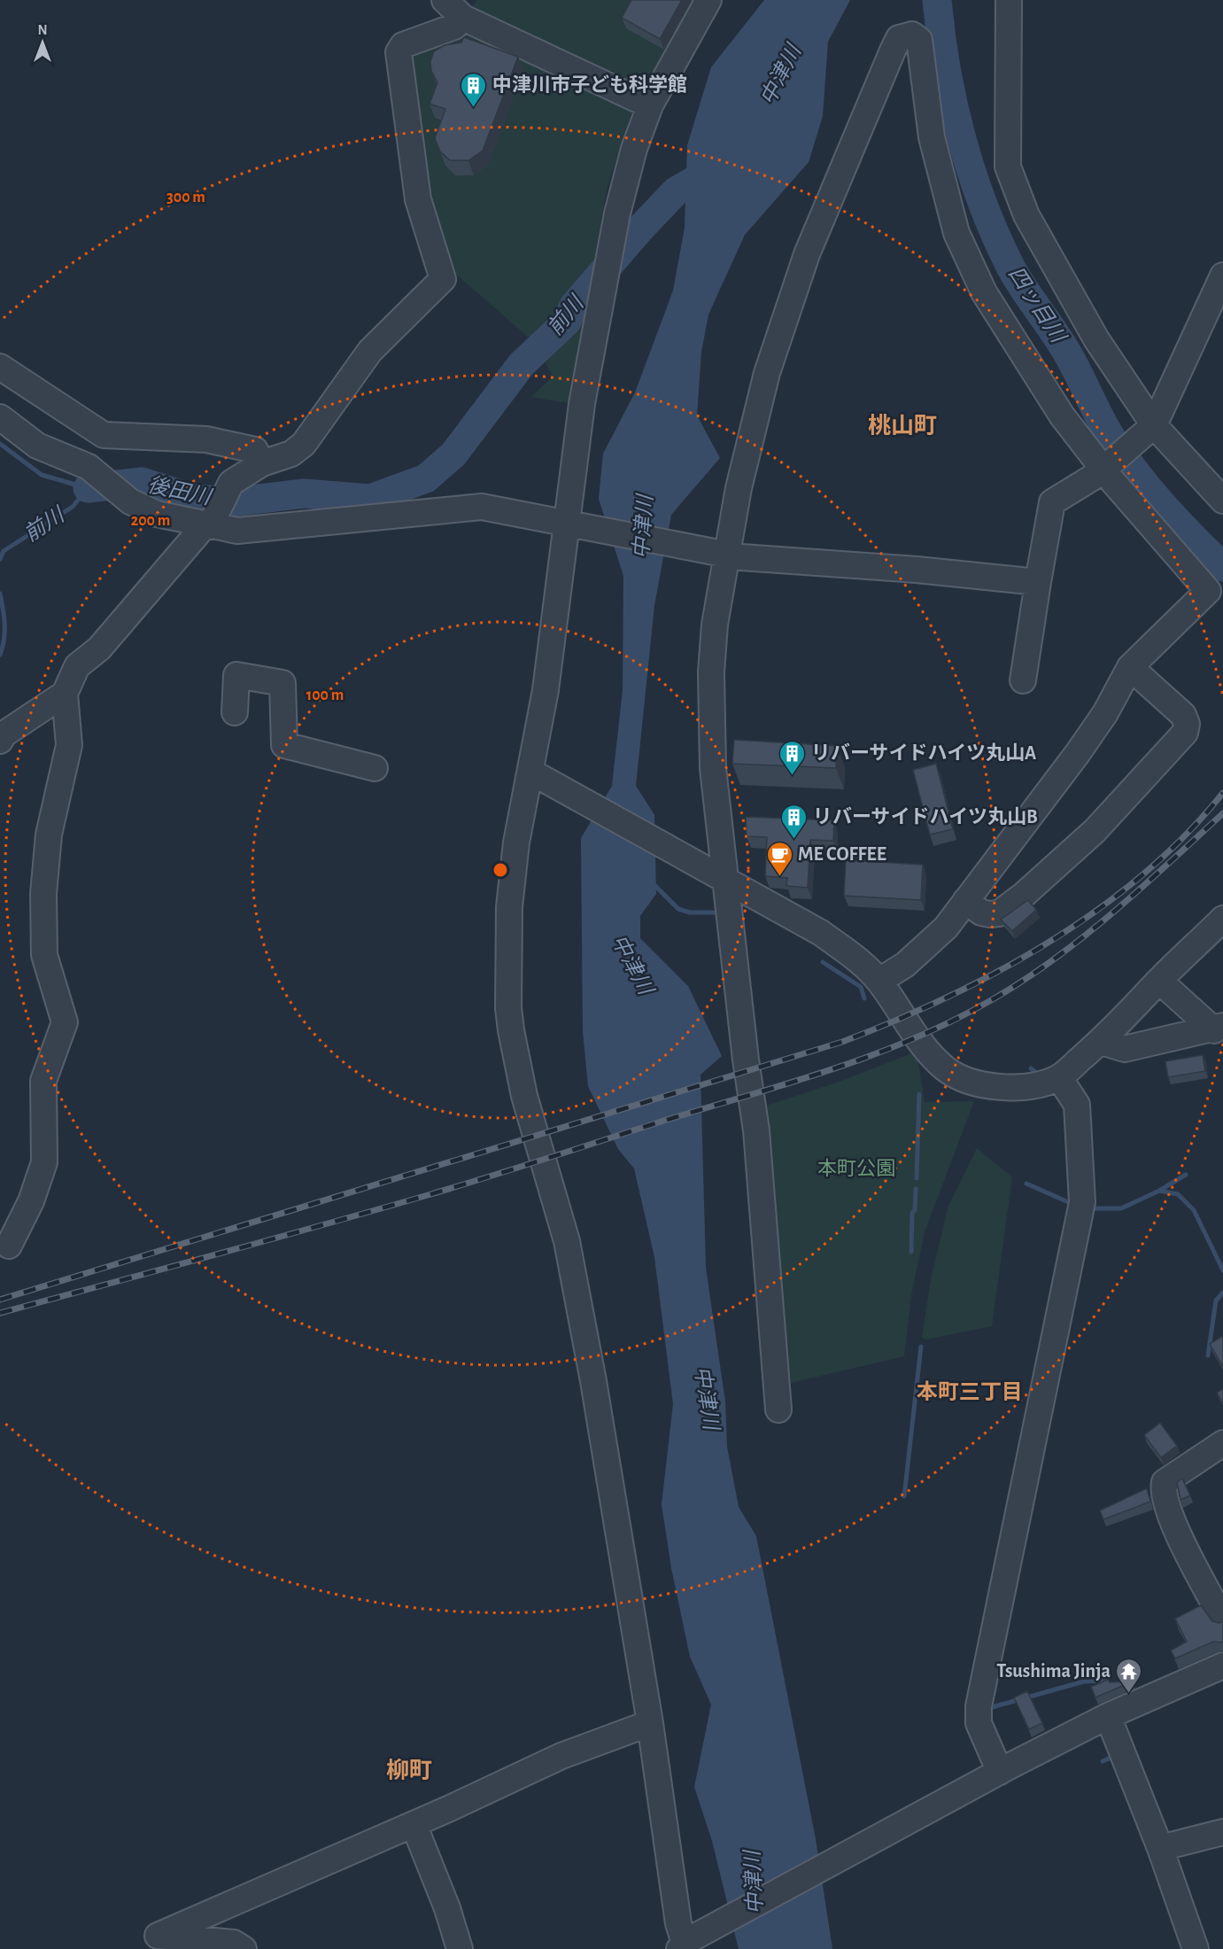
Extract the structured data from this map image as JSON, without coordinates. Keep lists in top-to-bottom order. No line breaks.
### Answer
{"districts":["桃山町","本町三丁目","柳町"],"water":["中津川","四ッ目川","前川","後田川"],"parks":["本町公園"],"places":{"building":["中津川市子ども科学館","リバーサイドハイツ丸山A","リバーサイドハイツ丸山B"],"cafe":["ME COFFEE"],"temple":["Tsushima Jinja"]},"north":"top","rings":["300 m","200 m","100 m"]}
